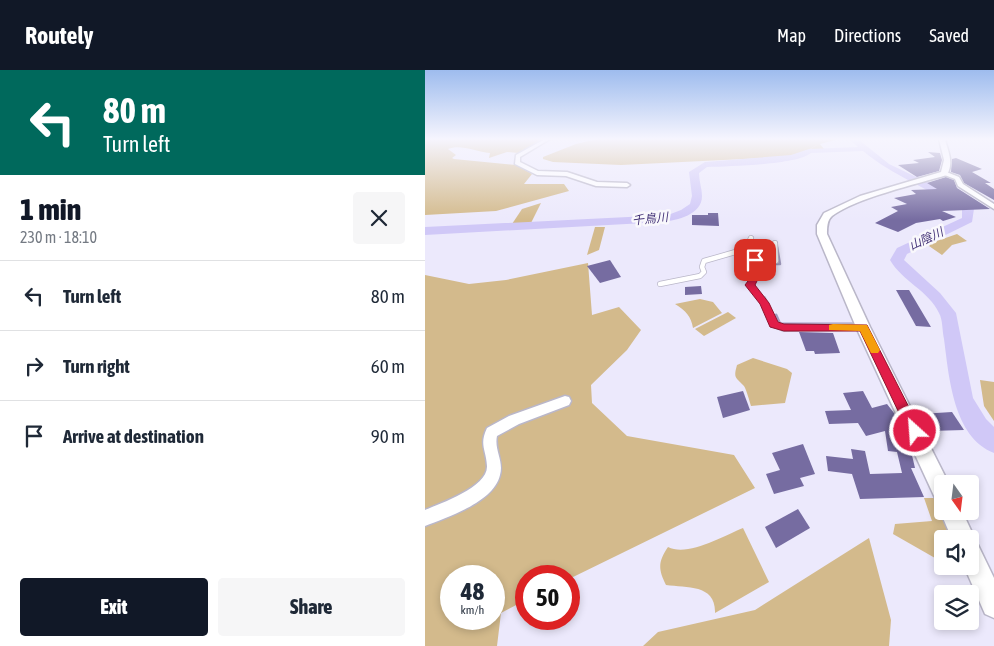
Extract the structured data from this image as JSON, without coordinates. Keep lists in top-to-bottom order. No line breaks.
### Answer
{"water":["千鳥川","山陰川"],"north":"bottom","page":{"header":"Routely","nav":["Map","Directions","Saved"],"turn":["80 m","Turn left"],"heading":["1 min","230 m · 18:10"],"list":[{"name":"Turn left","value":"80 m"},{"name":"Turn right","value":"60 m"},{"name":"Arrive at destination","value":"90 m"}],"speed":"48 km/h","limit":"50","buttons":["Exit","Share"]}}
